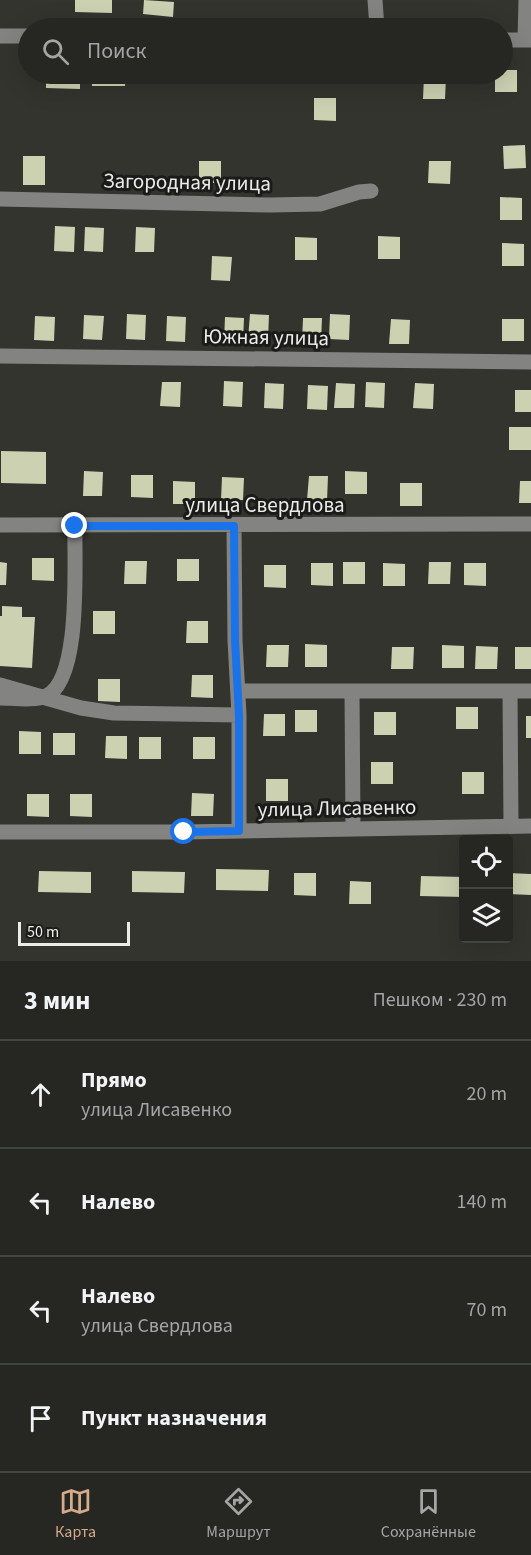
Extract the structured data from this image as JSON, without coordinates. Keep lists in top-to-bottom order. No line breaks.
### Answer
{"streets":{"street":["Загородная улица","Южная улица","улица Свердлова","улица Лисавенко"]},"scale_bar":"50 m","page":{"search":"Поиск","scale":"50 m","heading":["3 мин","Пешком · 230 m"],"list":[["Прямо","улица Лисавенко","20 m"],["Налево","140 m"],["Налево","улица Свердлова","70 m"],"Пункт назначения"],"nav":["Карта","Маршрут","Сохранённые"]}}
